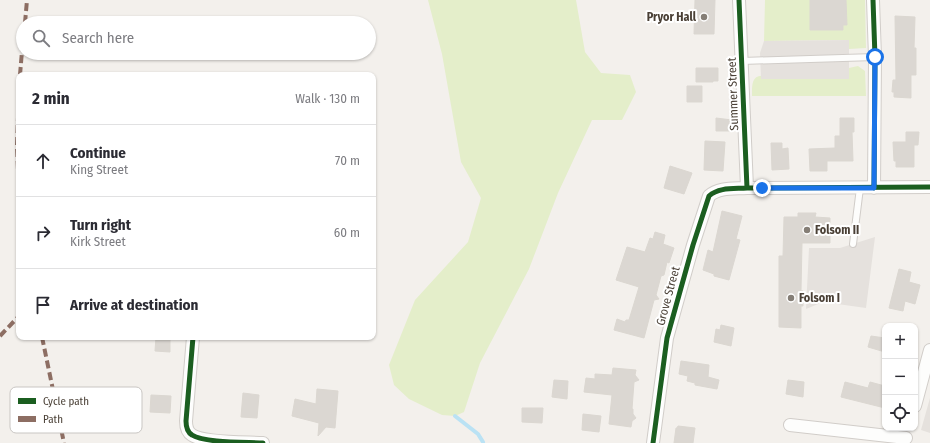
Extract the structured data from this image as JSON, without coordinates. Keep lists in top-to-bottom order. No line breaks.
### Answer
{"streets":{"street":["Summer Street","Grove Street"]},"crossings":[["Summer Street","Grove Street"]],"places":["Pryor Hall","Folsom II","Folsom I"],"legend":["Cycle path","Path"],"page":{"search":"Search here","heading":["2 min","Walk · 130 m"],"list":[["Continue","King Street","70 m"],["Turn right","Kirk Street","60 m"],"Arrive at destination"],"map_buttons":["+","−"]}}
